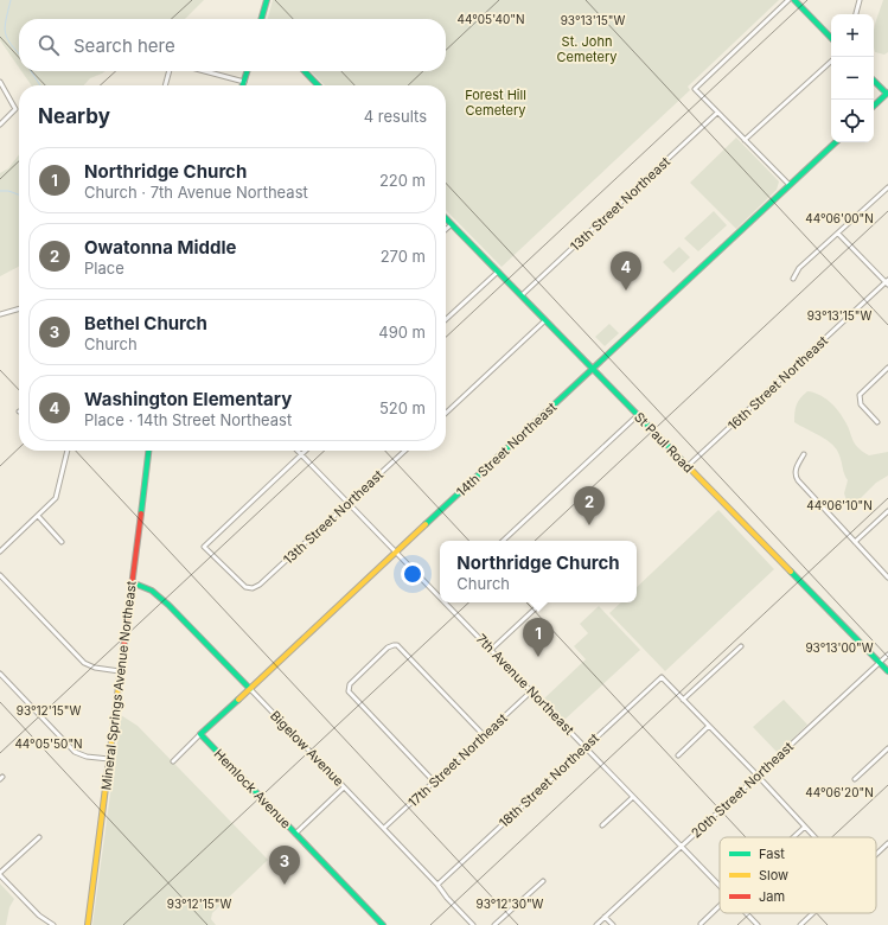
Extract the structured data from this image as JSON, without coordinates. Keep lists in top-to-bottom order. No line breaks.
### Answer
{"streets":{"street":["13th Street Northeast","16th Street Northeast","St Paul Road","14th Street Northeast","7th Avenue Northeast","Mineral Springs Avenue Northeast","Bigelow Avenue","17th Street Northeast","18th Street Northeast","Hemlock Avenue","20th Street Northeast"]},"crossings":[["13th Street Northeast","St Paul Road"],["13th Street Northeast","7th Avenue Northeast"],["16th Street Northeast","St Paul Road"],["St Paul Road","14th Street Northeast"],["St Paul Road","20th Street Northeast"],["14th Street Northeast","7th Avenue Northeast"],["14th Street Northeast","Bigelow Avenue"],["14th Street Northeast","Hemlock Avenue"],["7th Avenue Northeast","17th Street Northeast"],["7th Avenue Northeast","18th Street Northeast"],["7th Avenue Northeast","20th Street Northeast"],["Mineral Springs Avenue Northeast","Bigelow Avenue"],["Bigelow Avenue","17th Street Northeast"],["Bigelow Avenue","18th Street Northeast"]],"parks":["St. John Cemetery","Forest Hill Cemetery"],"legend":["Fast","Slow","Jam"],"page":{"map_buttons":["+","−"],"search":"Search here","heading":["Nearby","4 results"],"list":[{"mark":"1","name":"Northridge Church","note":"Church · 7th Avenue Northeast","value":"220 m"},{"mark":"2","name":"Owatonna Middle","note":"Place","value":"270 m"},{"mark":"3","name":"Bethel Church","note":"Church","value":"490 m"},{"mark":"4","name":"Washington Elementary","note":"Place · 14th Street Northeast","value":"520 m"}],"pins":["4","2","1","3"],"popup":["Northridge Church","Church"]},"coordinates":["44°05'40\"N","93°13'15\"W","44°06'00\"N","44°06'10\"N","93°13'00\"W","93°12'15\"W","44°05'50\"N","44°06'20\"N","93°12'30\"W"]}
